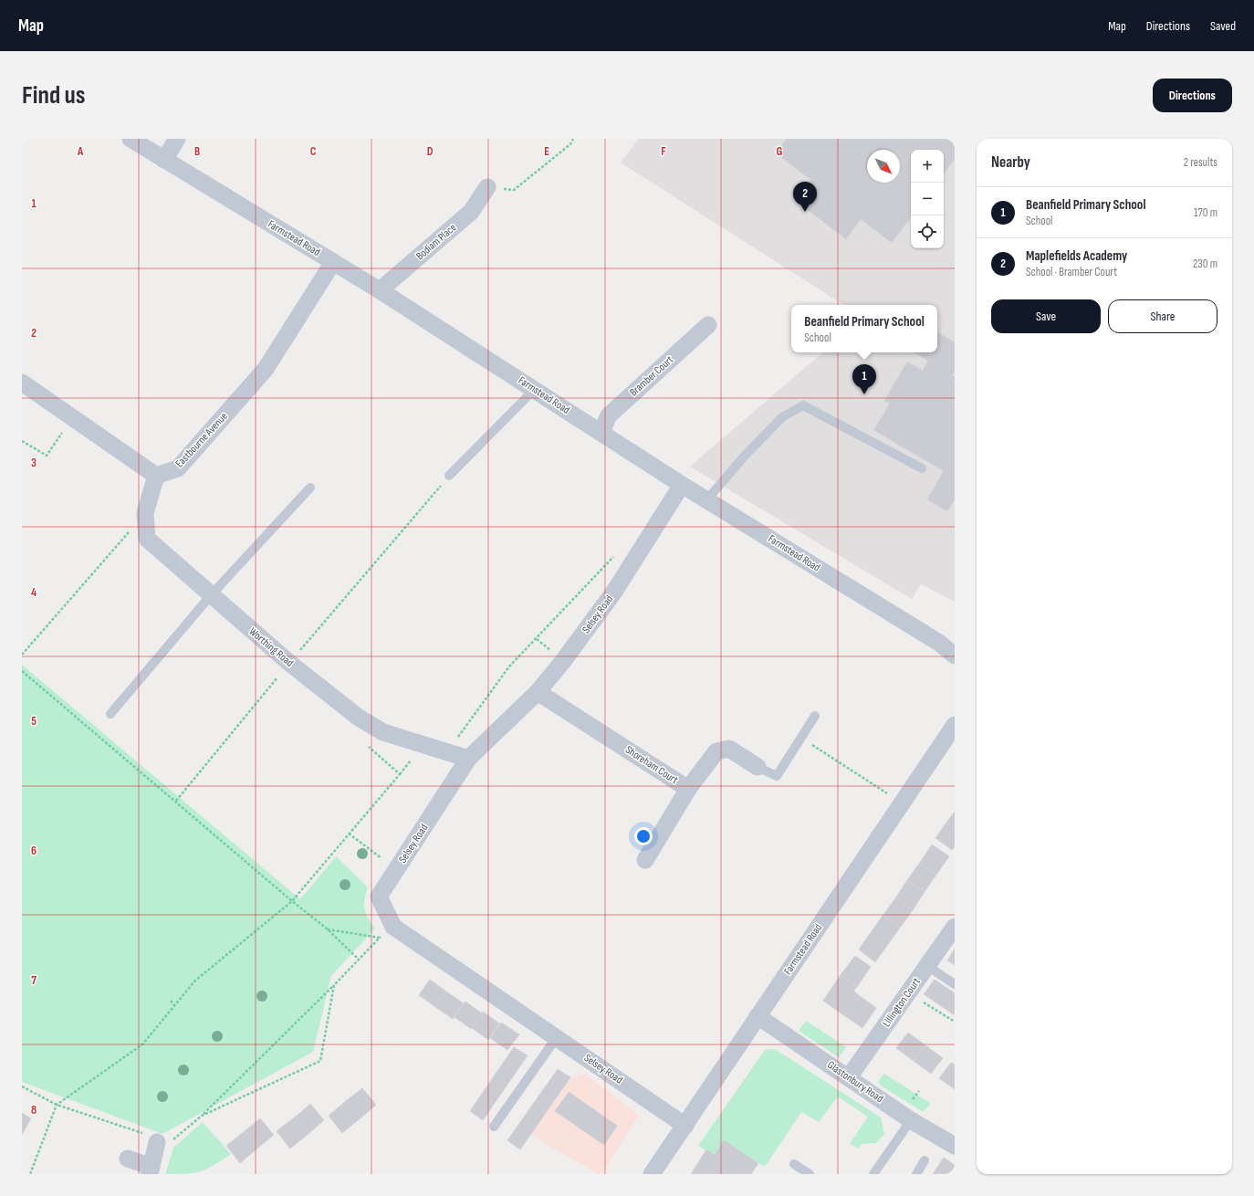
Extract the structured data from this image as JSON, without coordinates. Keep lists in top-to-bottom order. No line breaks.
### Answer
{"streets":{"street":["Farmstead Road","Bodiam Place","Bramber Court","Eastbourne Avenue","Selsey Road","Worthing Road","Shoreham Court","Lillington Court","Glastonbury Road"]},"crossings":[["Farmstead Road","Bodiam Place"],["Farmstead Road","Bramber Court"],["Farmstead Road","Eastbourne Avenue"],["Farmstead Road","Selsey Road"],["Farmstead Road","Glastonbury Road"],["Eastbourne Avenue","Worthing Road"],["Selsey Road","Worthing Road"],["Selsey Road","Shoreham Court"],["Lillington Court","Glastonbury Road"]],"north":"bottom right","page":{"header":"Map","nav":["Map","Directions","Saved"],"buttons":["Directions",["Save","Share"]],"title":"Find us","heading":["Nearby","2 results"],"map_buttons":["+","−"],"pins":["2","1"],"list":[{"mark":"1","name":"Beanfield Primary School","note":"School","value":"170 m"},{"mark":"2","name":"Maplefields Academy","note":"School · Bramber Court","value":"230 m"}],"popup":["Beanfield Primary School","School"]},"grid":{"columns":["A","B","C","D","E","F","G"],"rows":["1","2","3","4","5","6","7","8"]}}
